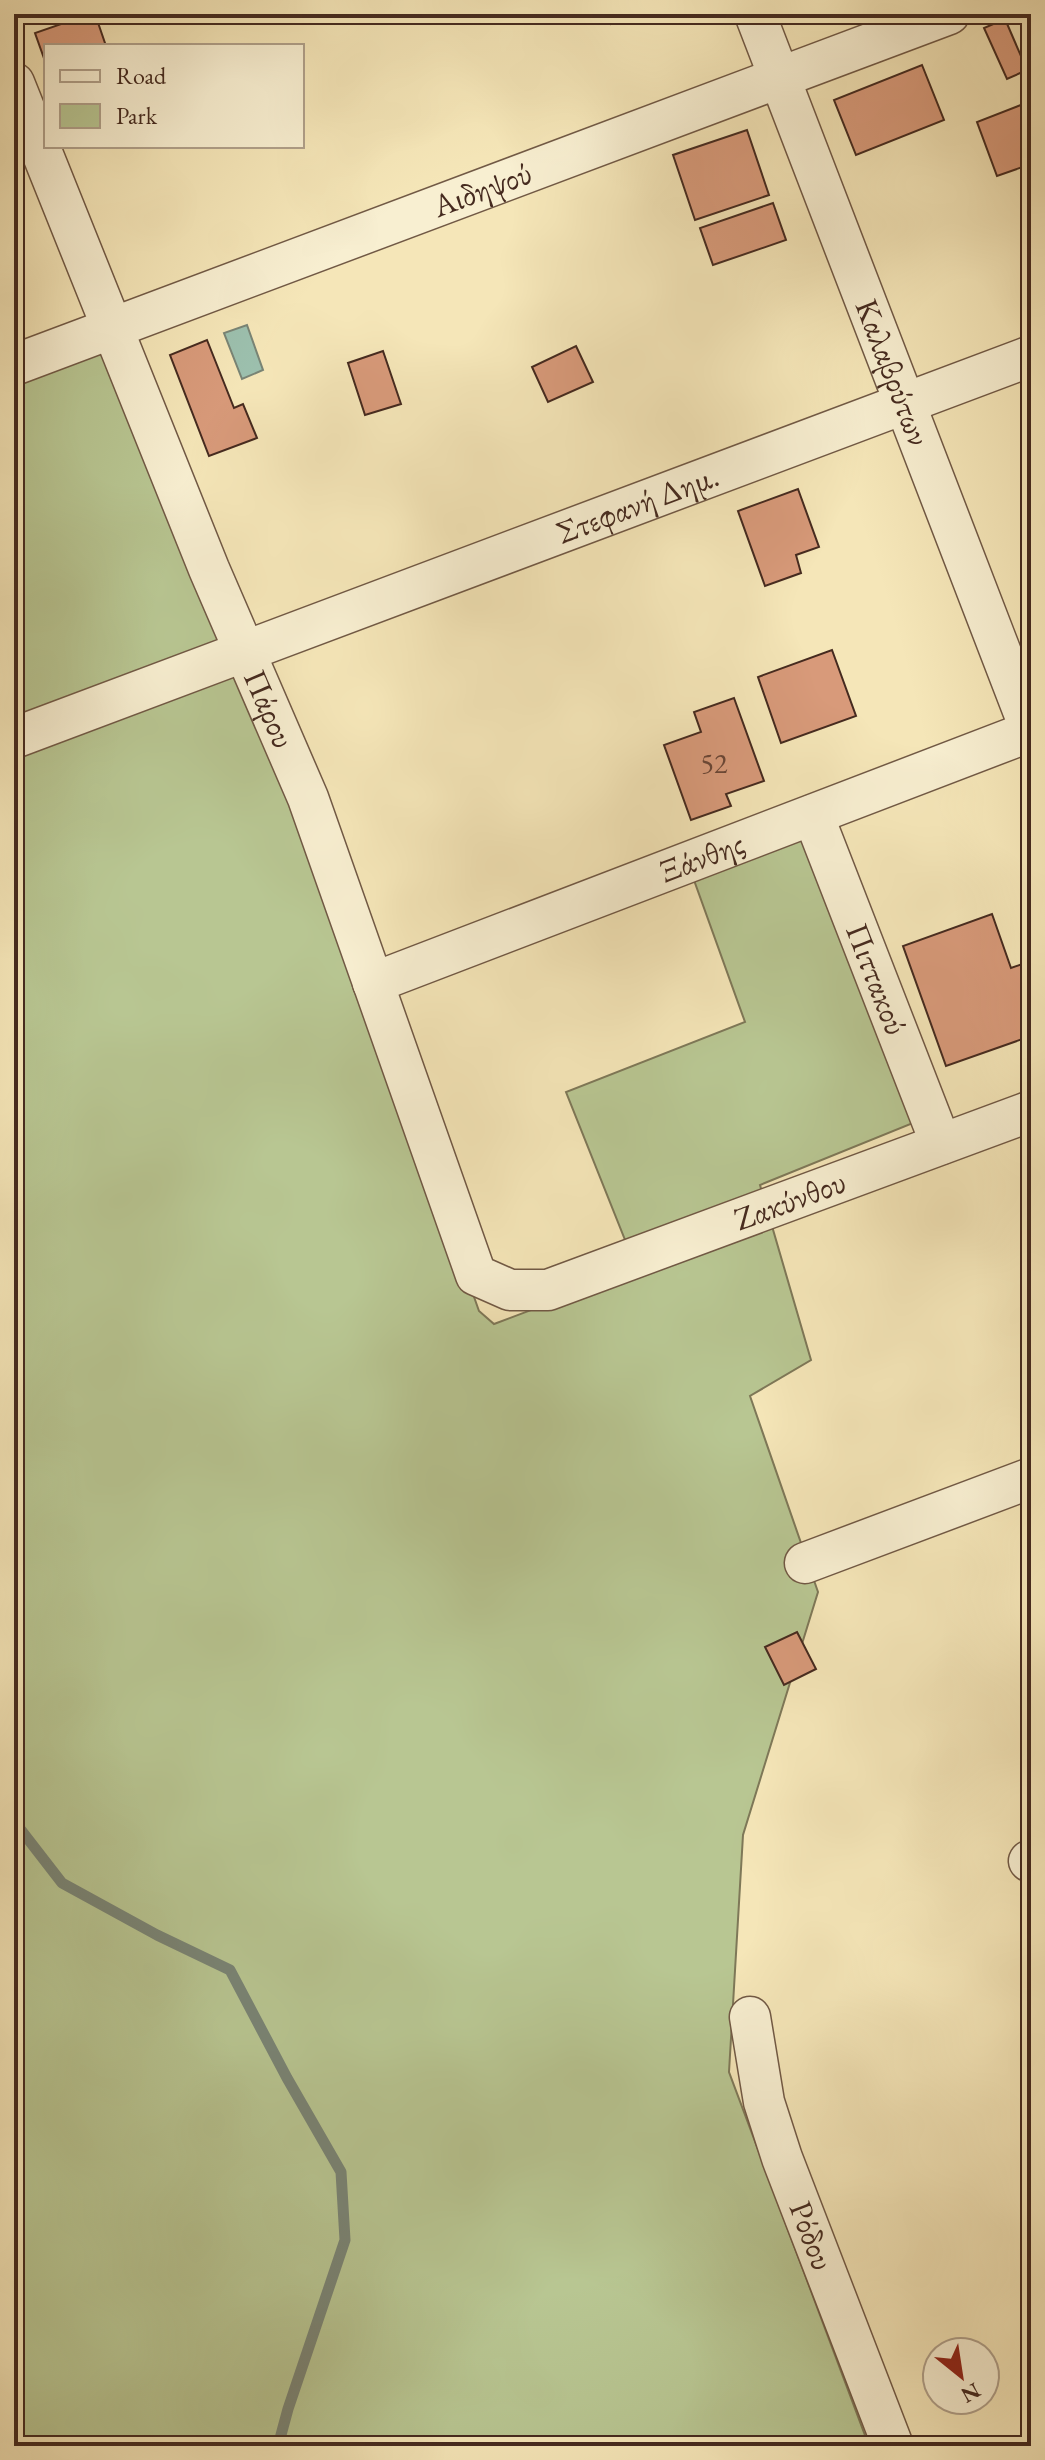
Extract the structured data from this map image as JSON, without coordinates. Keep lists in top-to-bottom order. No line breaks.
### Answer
{"streets":{"street":["Αιδηψού","Καλαβρύτων","Στεφανή Δημ.","Πάρου","Ξάνθης","Πιττακού","Ζακύνθου","Ρόδου"]},"crossings":[["Αιδηψού","Καλαβρύτων"],["Αιδηψού","Πάρου"],["Καλαβρύτων","Στεφανή Δημ."],["Καλαβρύτων","Ξάνθης"],["Στεφανή Δημ.","Πάρου"],["Πάρου","Ξάνθης"],["Πάρου","Ζακύνθου"],["Ξάνθης","Πιττακού"],["Πιττακού","Ζακύνθου"]],"house_numbers":["52"],"legend":["Road","Park"],"north":"bottom right"}
